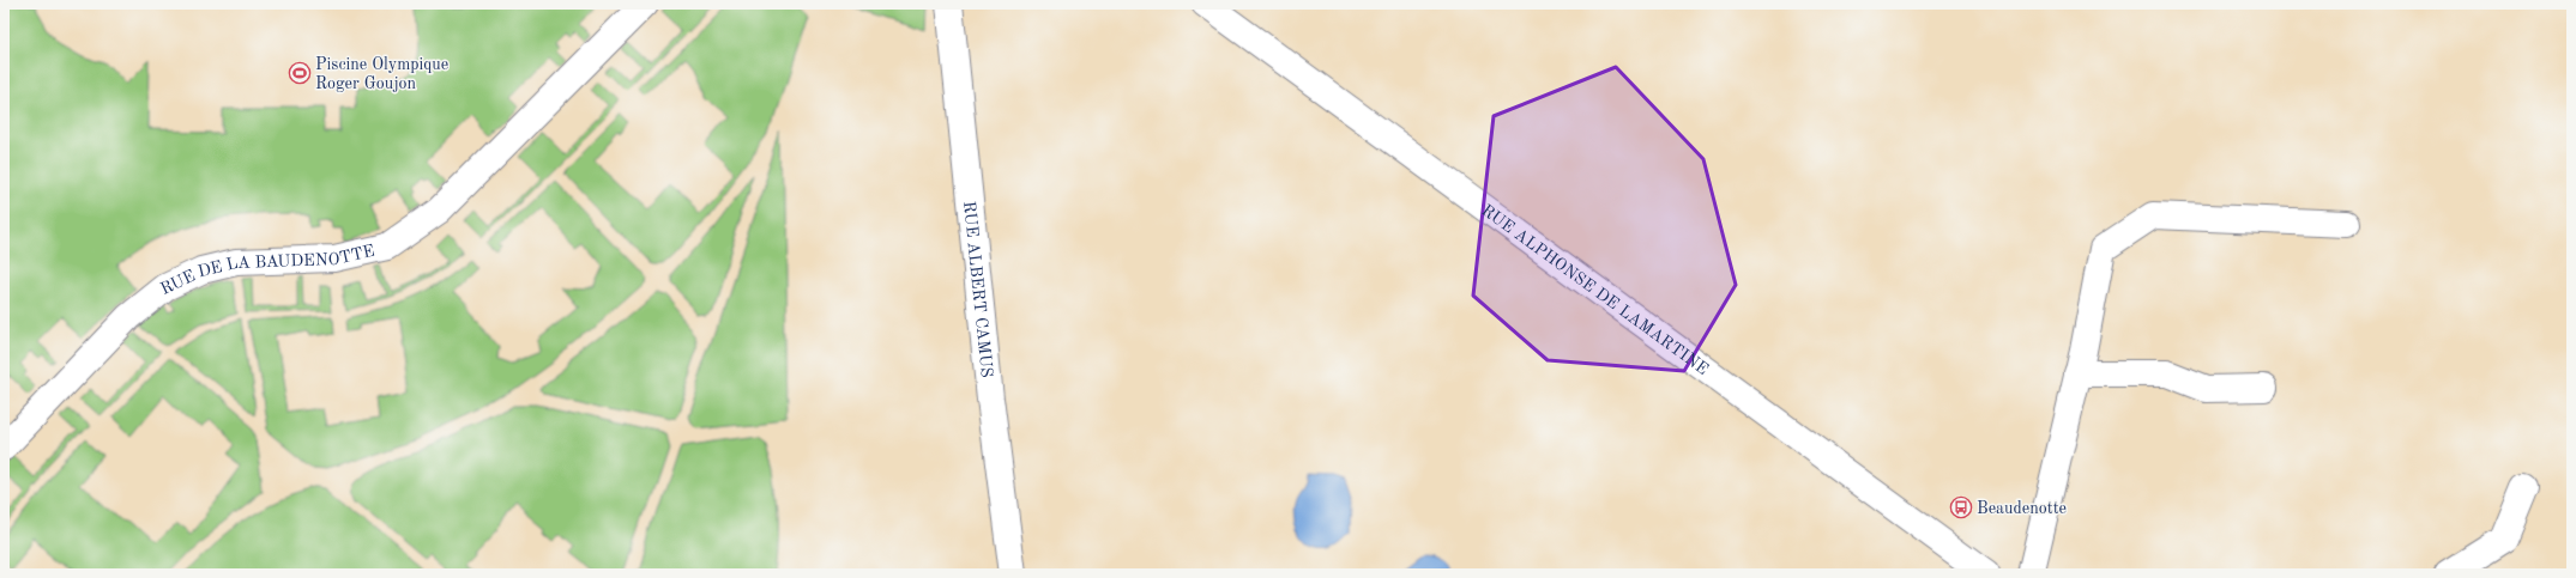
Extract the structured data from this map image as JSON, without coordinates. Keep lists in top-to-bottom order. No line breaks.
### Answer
{"streets":{"street":["RUE DE LA BAUDENOTTE","RUE ALBERT CAMUS","RUE ALPHONSE DE LAMARTINE"]},"places":{"sports":["Piscine Olympique Roger Goujon"],"bus stop":["Beaudenotte"]}}
